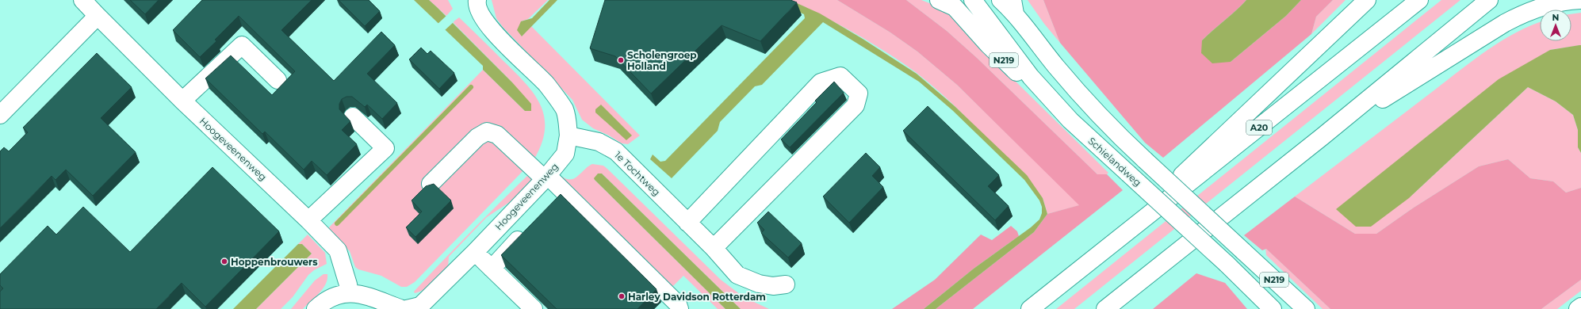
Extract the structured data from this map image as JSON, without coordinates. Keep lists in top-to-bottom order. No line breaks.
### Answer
{"streets":{"main road":["N219","A20","Hoogeveenenweg","Schielandweg","1e Tochtweg"]},"crossings":[["N219","Schielandweg"],["Hoogeveenenweg","1e Tochtweg"]],"places":["Scholengroep Holland","Hoppenbrouwers","Harley Davidson Rotterdam"],"north":"top"}
